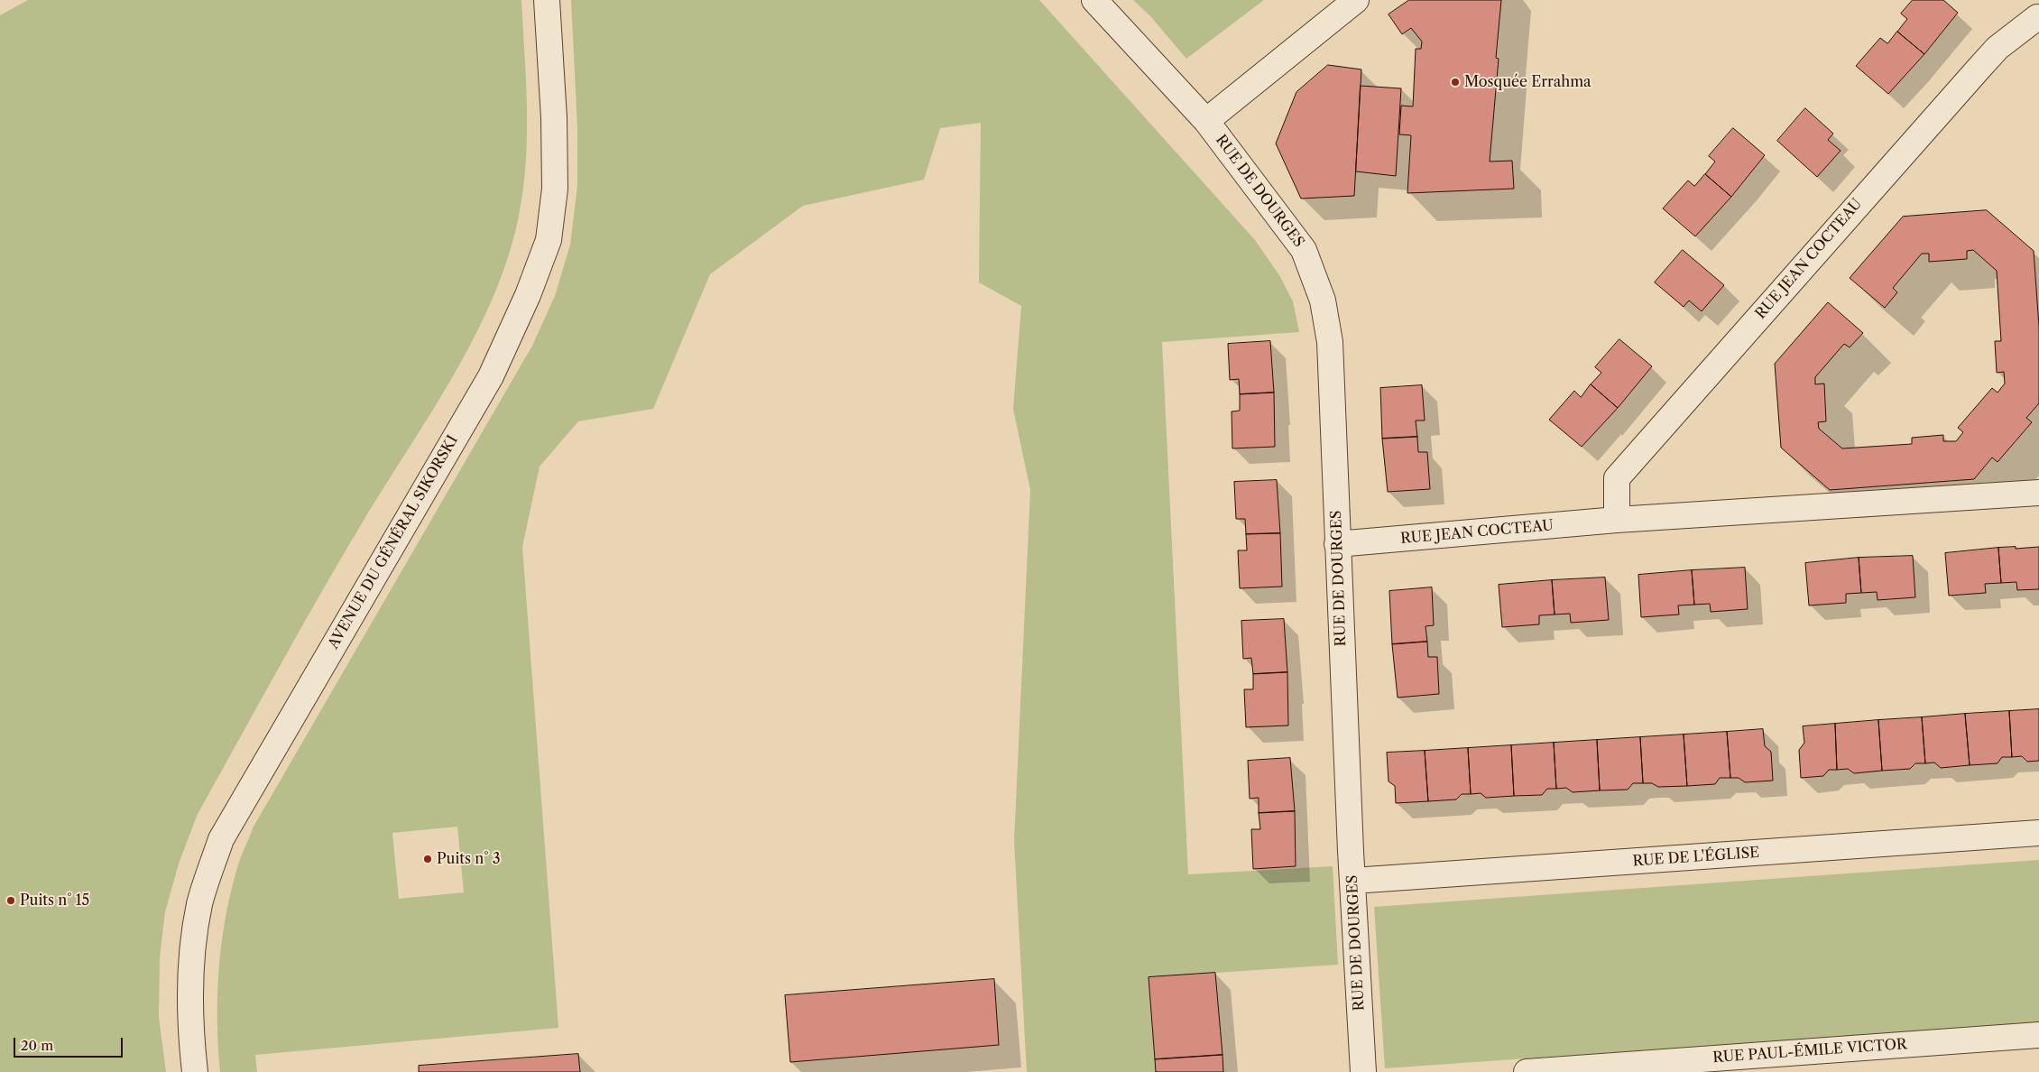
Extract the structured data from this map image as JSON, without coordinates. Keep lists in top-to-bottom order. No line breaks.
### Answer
{"streets":{"street":["RUE DE DOURGES","RUE JEAN COCTEAU","AVENUE DU GÉNÉRAL SIKORSKI","RUE DE L'ÉGLISE","RUE PAUL-ÉMILE VICTOR"]},"crossings":[["RUE DE DOURGES","RUE JEAN COCTEAU"],["RUE DE DOURGES","RUE DE L'ÉGLISE"]],"places":["Mosquée Errahma","Puits n° 3","Puits n° 15"],"scale_bar":"20 m"}
